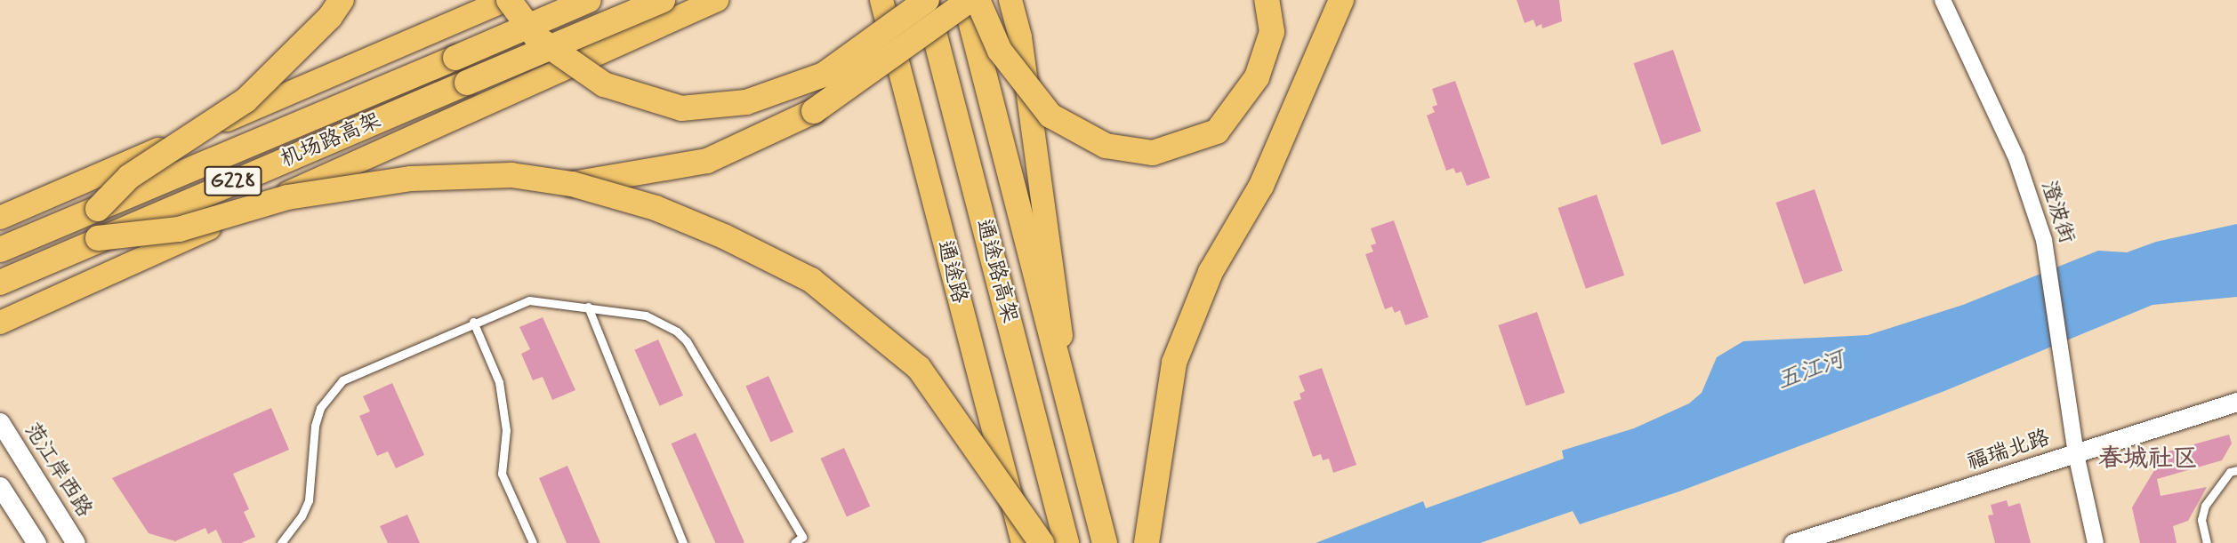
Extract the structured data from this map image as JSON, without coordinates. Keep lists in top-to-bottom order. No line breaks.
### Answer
{"streets":{"highway":["机场路高架","G228","通途路高架"],"main road":["通途路"],"street":["澄波街","福瑞北路","范江岸西路"]},"crossings":[["澄波街","福瑞北路"]],"districts":["春城社区"],"water":["五江河"]}
